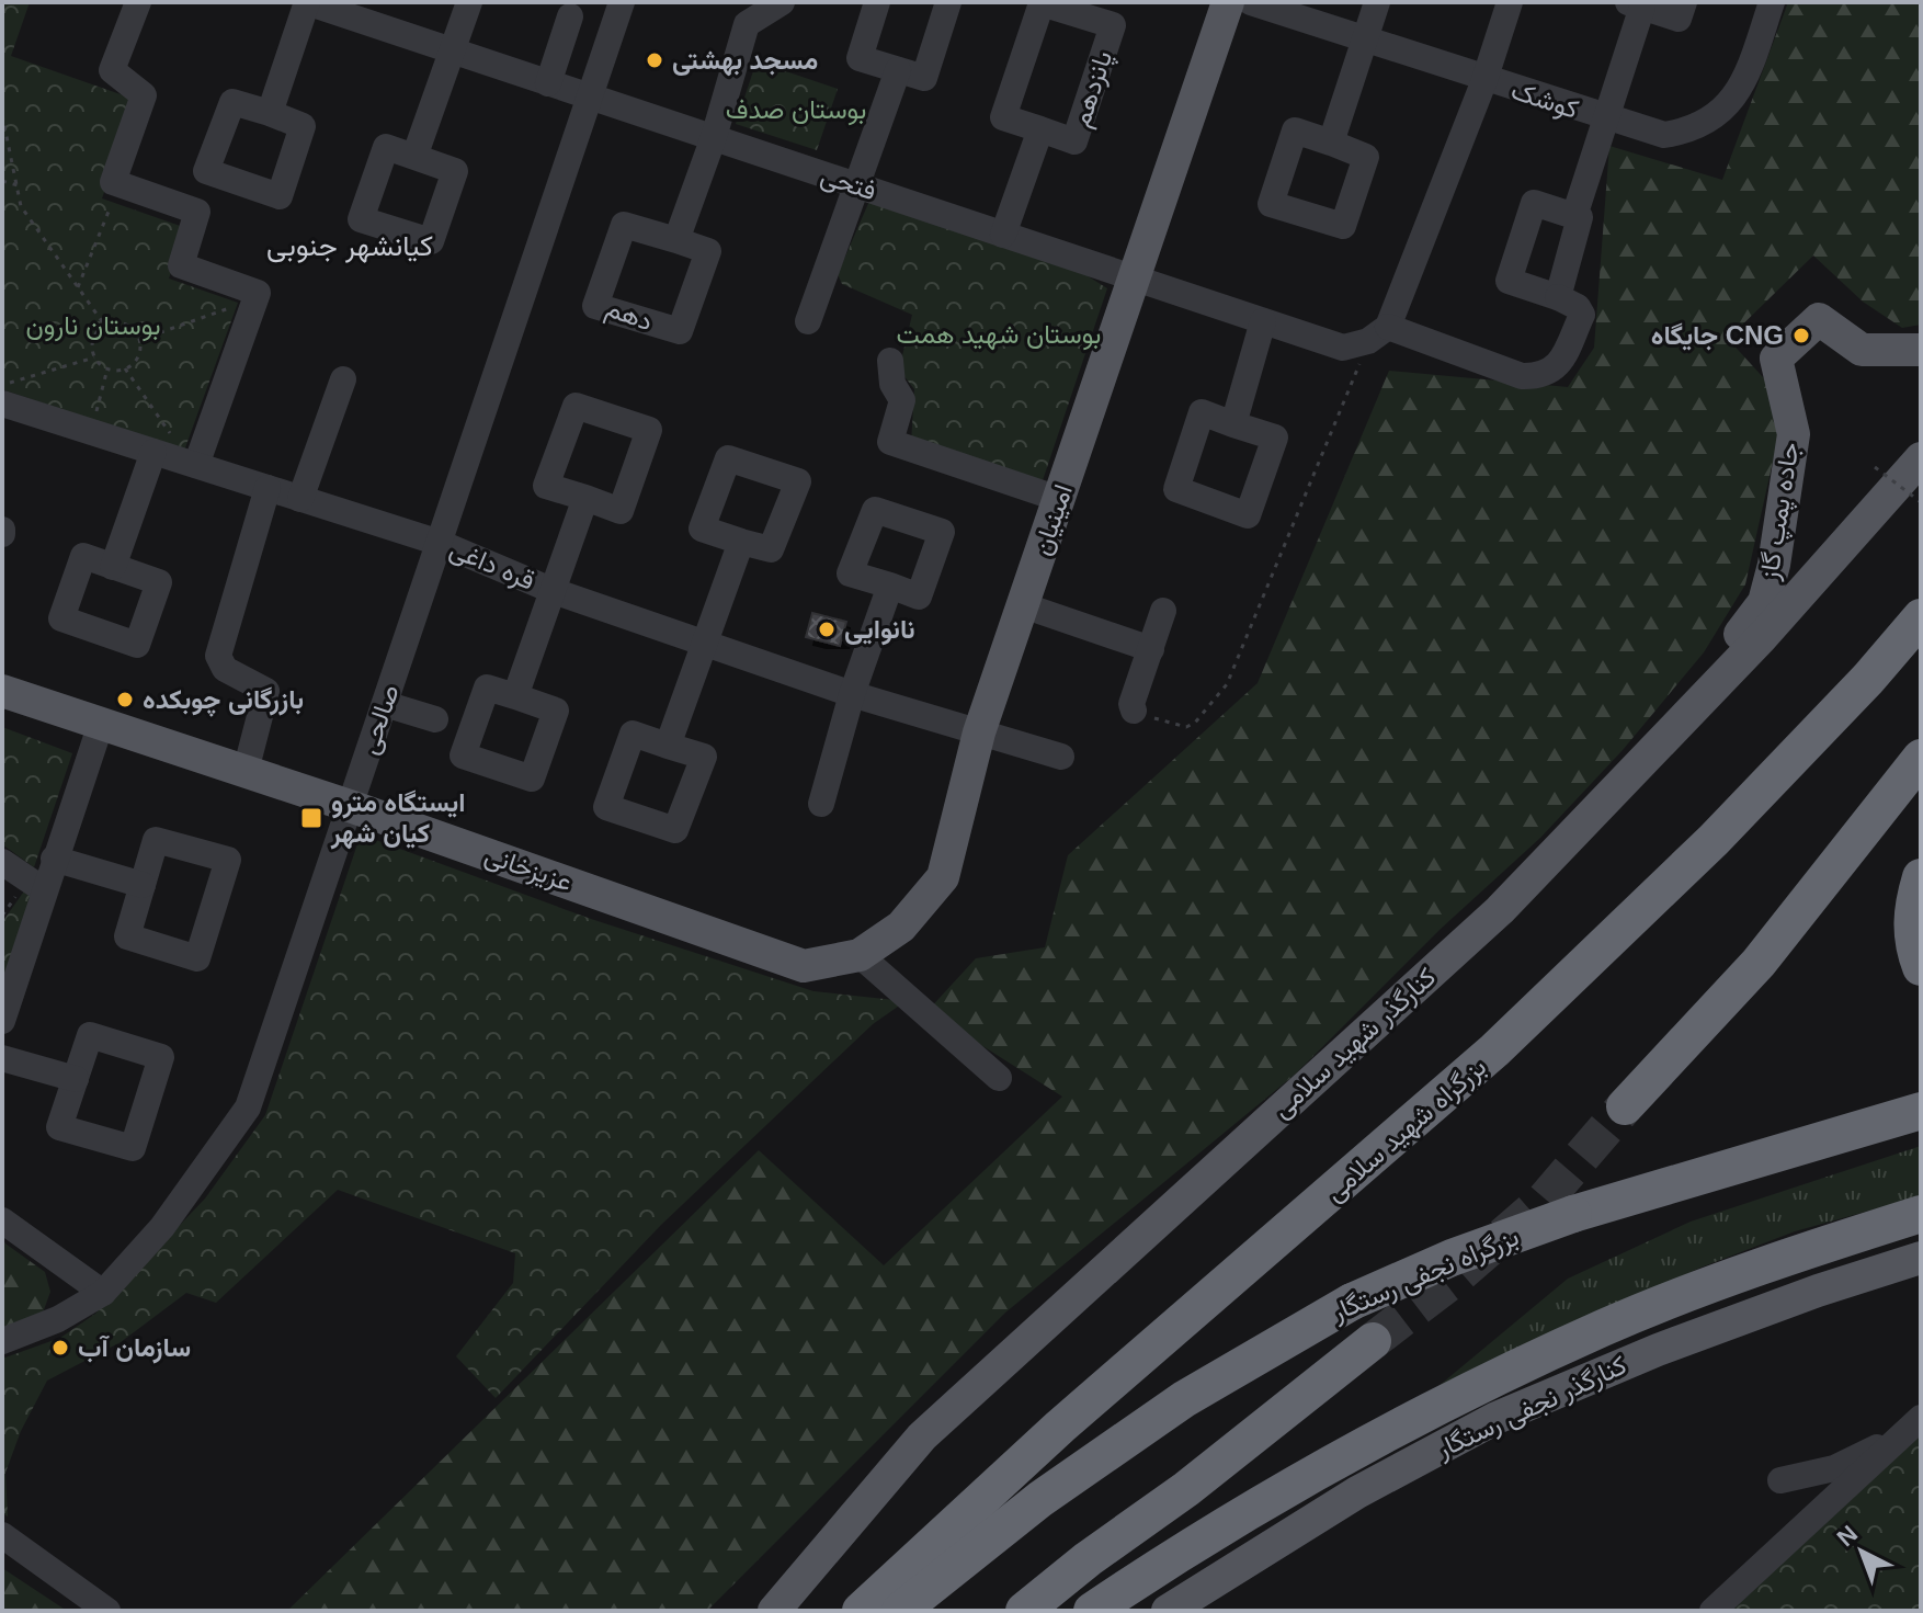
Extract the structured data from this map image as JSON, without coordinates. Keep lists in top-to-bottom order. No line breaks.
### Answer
{"streets":{"highway":["بزرگراه شهید سلامی","بزرگراه نجفی رستگار"],"main road":["جاده پمپ گاز","امینیان","عزیزخانی","کنارگذر شهید سلامی","کنارگذر نجفی رستگار"],"street":["پانزدهم","کوشک","فتحی","دهم","قره داغی","صالحی"]},"crossings":[["پانزدهم","فتحی"],["فتحی","امینیان"],["فتحی","صالحی"],["جاده پمپ گاز","کنارگذر شهید سلامی"],["امینیان","قره داغی"],["امینیان","عزیزخانی"],["قره داغی","صالحی"],["صالحی","عزیزخانی"]],"districts":["کیانشهر جنوبی"],"parks":["بوستان صدف","بوستان نارون","بوستان شهید همت"],"places":{"other":["مسجد بهشتی","جایگاه CNG","نانوایی","بازرگانی چوبکده","سازمان آب"],"transit":["ایستگاه مترو کیان شهر"]},"north":"top left"}
